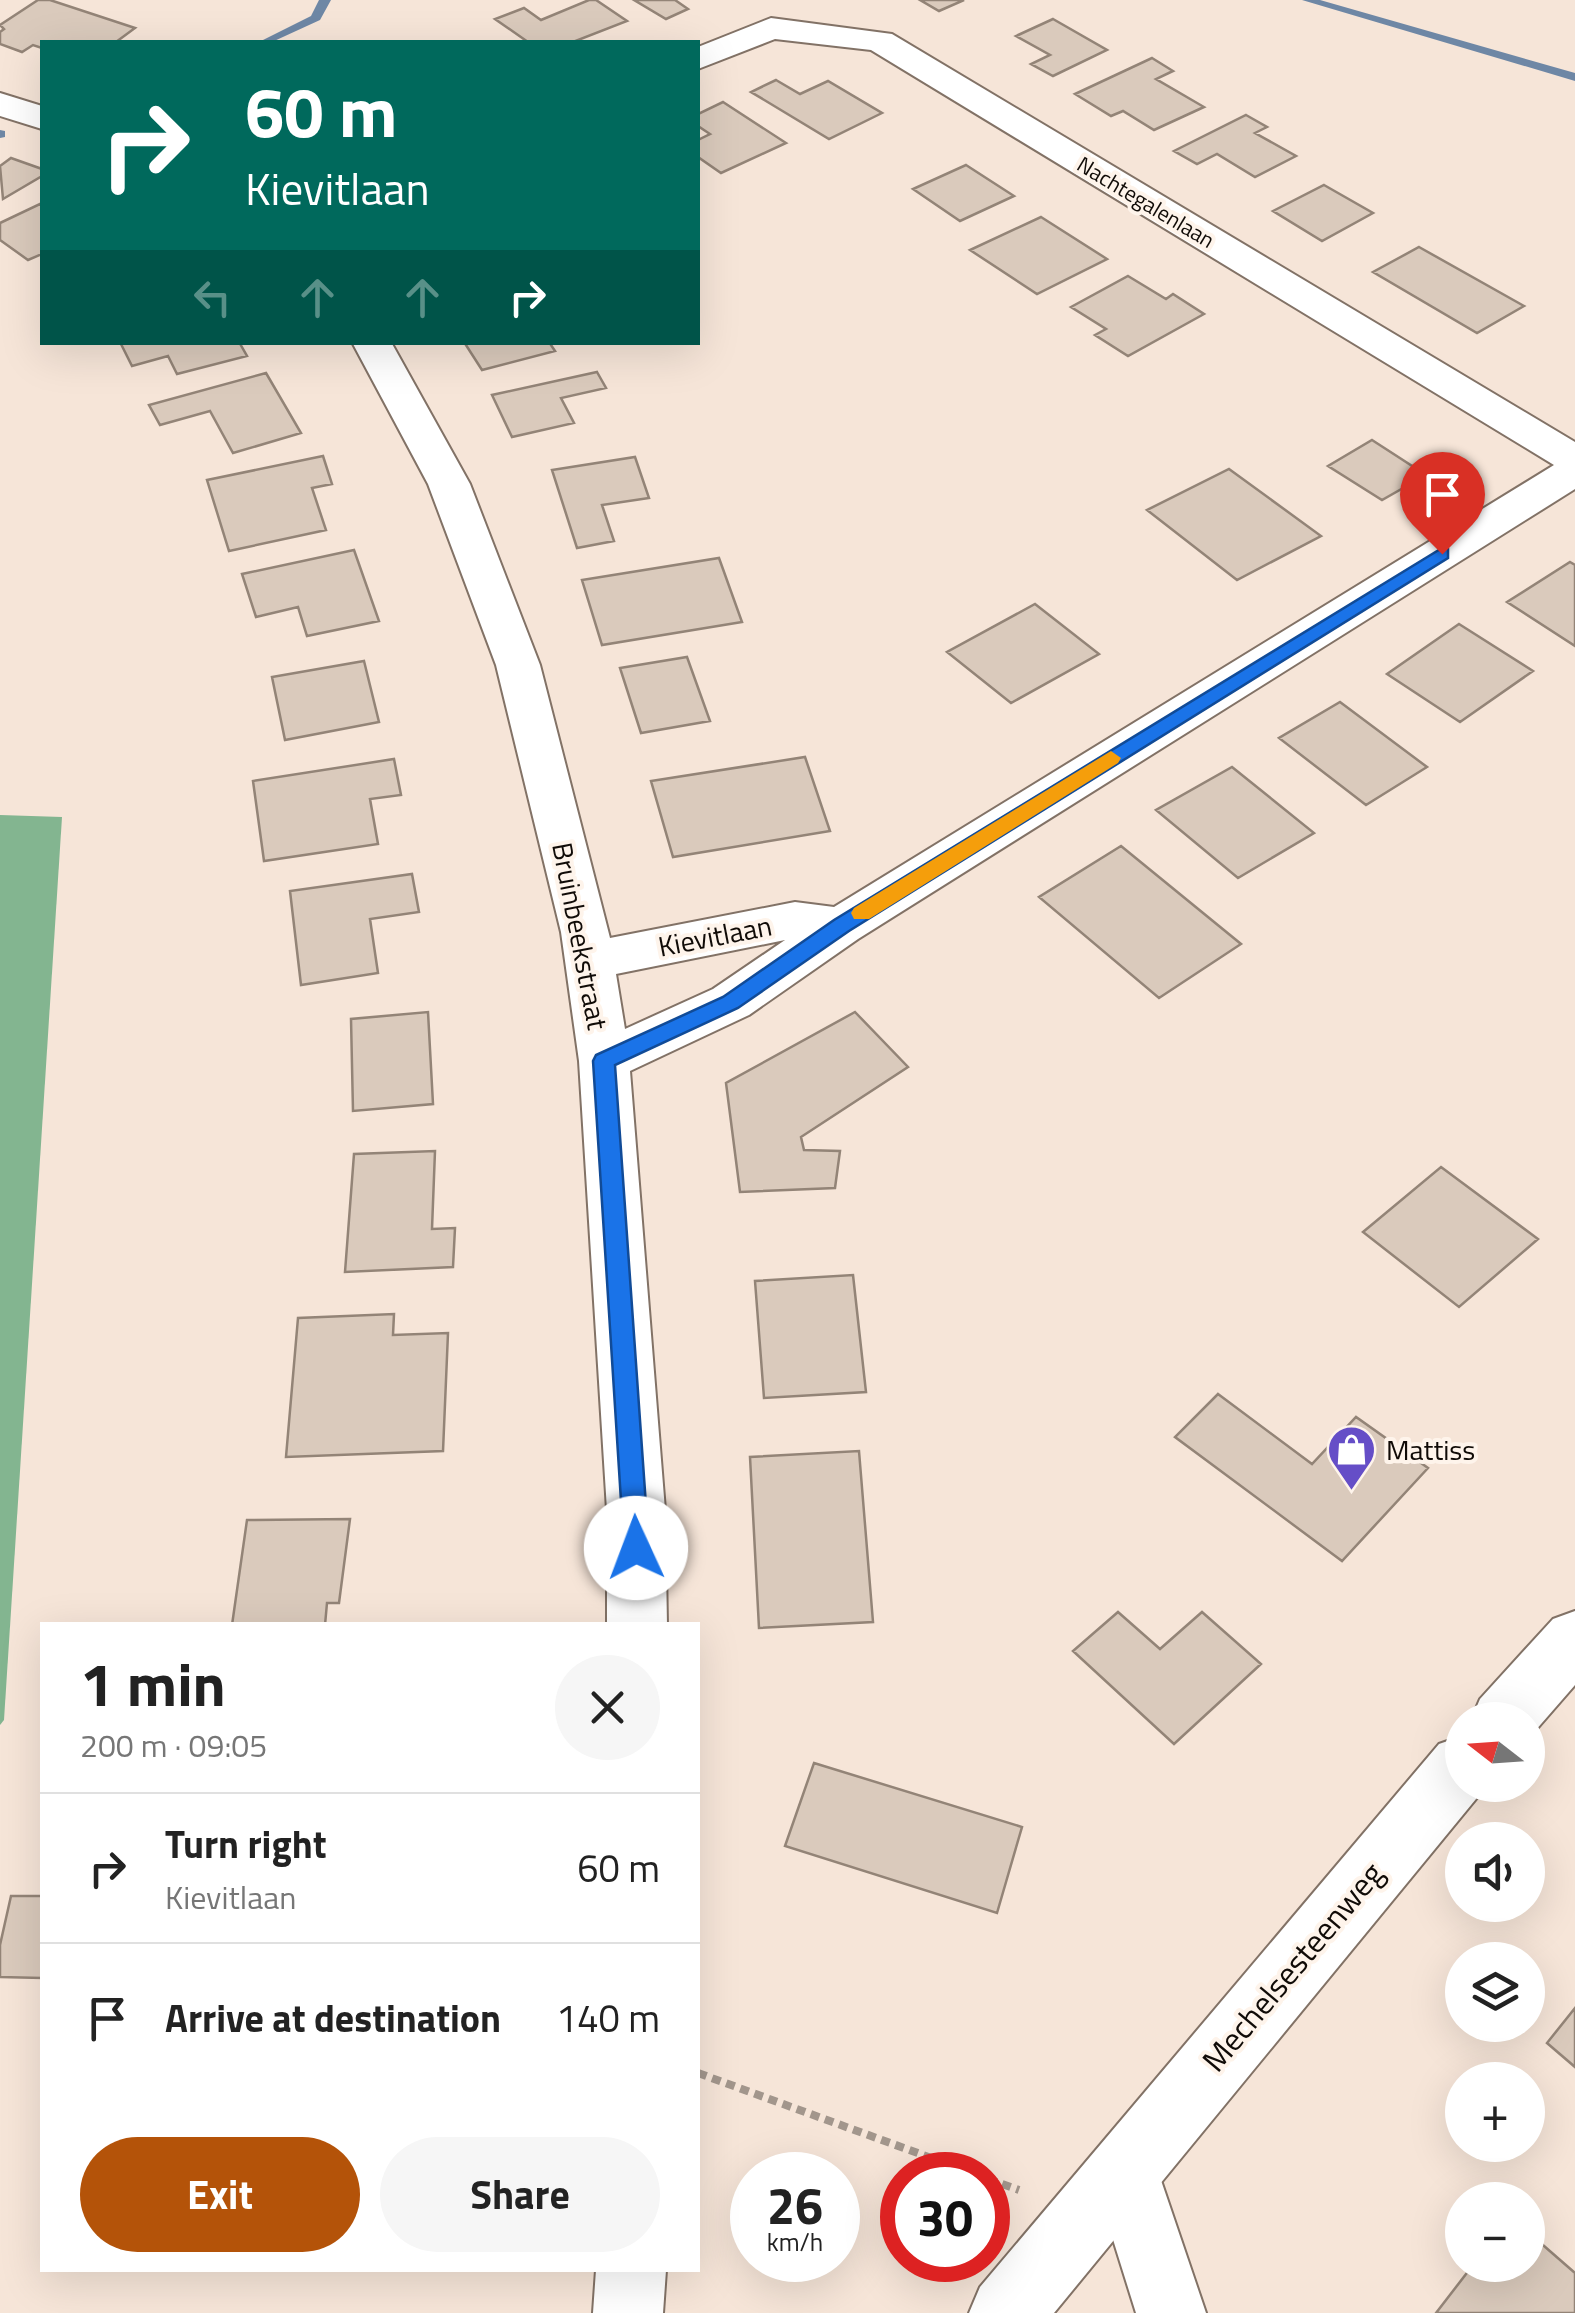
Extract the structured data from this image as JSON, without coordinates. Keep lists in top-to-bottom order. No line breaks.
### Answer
{"streets":{"street":["Nachtegalenlaan","Bruinbeekstraat","Kievitlaan","Mechelsesteenweg"]},"crossings":[["Bruinbeekstraat","Kievitlaan"]],"places":{"shop":["Mattiss"]},"north":"left","page":{"turn":["60 m","Kievitlaan"],"heading":["1 min","200 m · 09:05"],"map_buttons":["+","−"],"list":[{"name":"Turn right","note":"Kievitlaan","value":"60 m"},{"name":"Arrive at destination","value":"140 m"}],"buttons":["Exit","Share"],"speed":"26 km/h","limit":"30"}}
